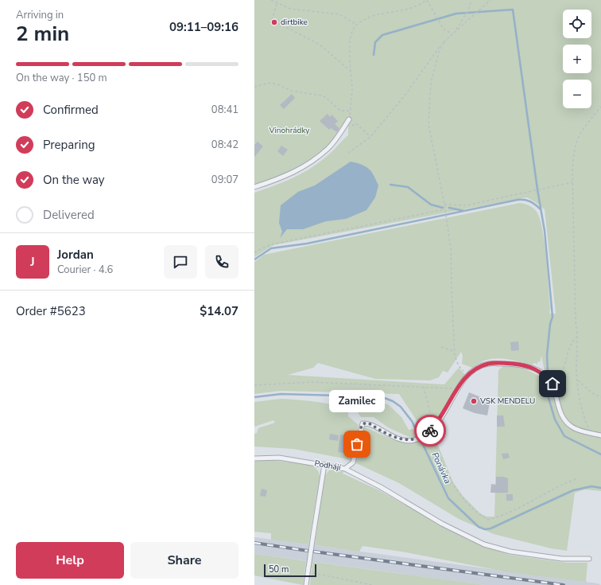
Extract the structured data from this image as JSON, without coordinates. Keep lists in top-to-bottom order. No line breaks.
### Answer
{"streets":{"lane":["Podhájí"]},"water":["Ponávka"],"parks":["Vinohrádky"],"places":["dirtbike","VSK MENDELU","Zamilec"],"scale_bar":"50 m","page":{"heading":["2 min","Arriving in","09:11–09:16"],"panel":["Jordan","Courier · 4.6","Order #5623","$14.07"],"map_buttons":["+","−"],"bar":"On the way · 150 m","list":[["Confirmed","08:41"],["Preparing","08:42"],["On the way","09:07"],"Delivered"],"round":"J","bubble":"Zamilec","buttons":["Help","Share"],"scale":"50 m"}}
